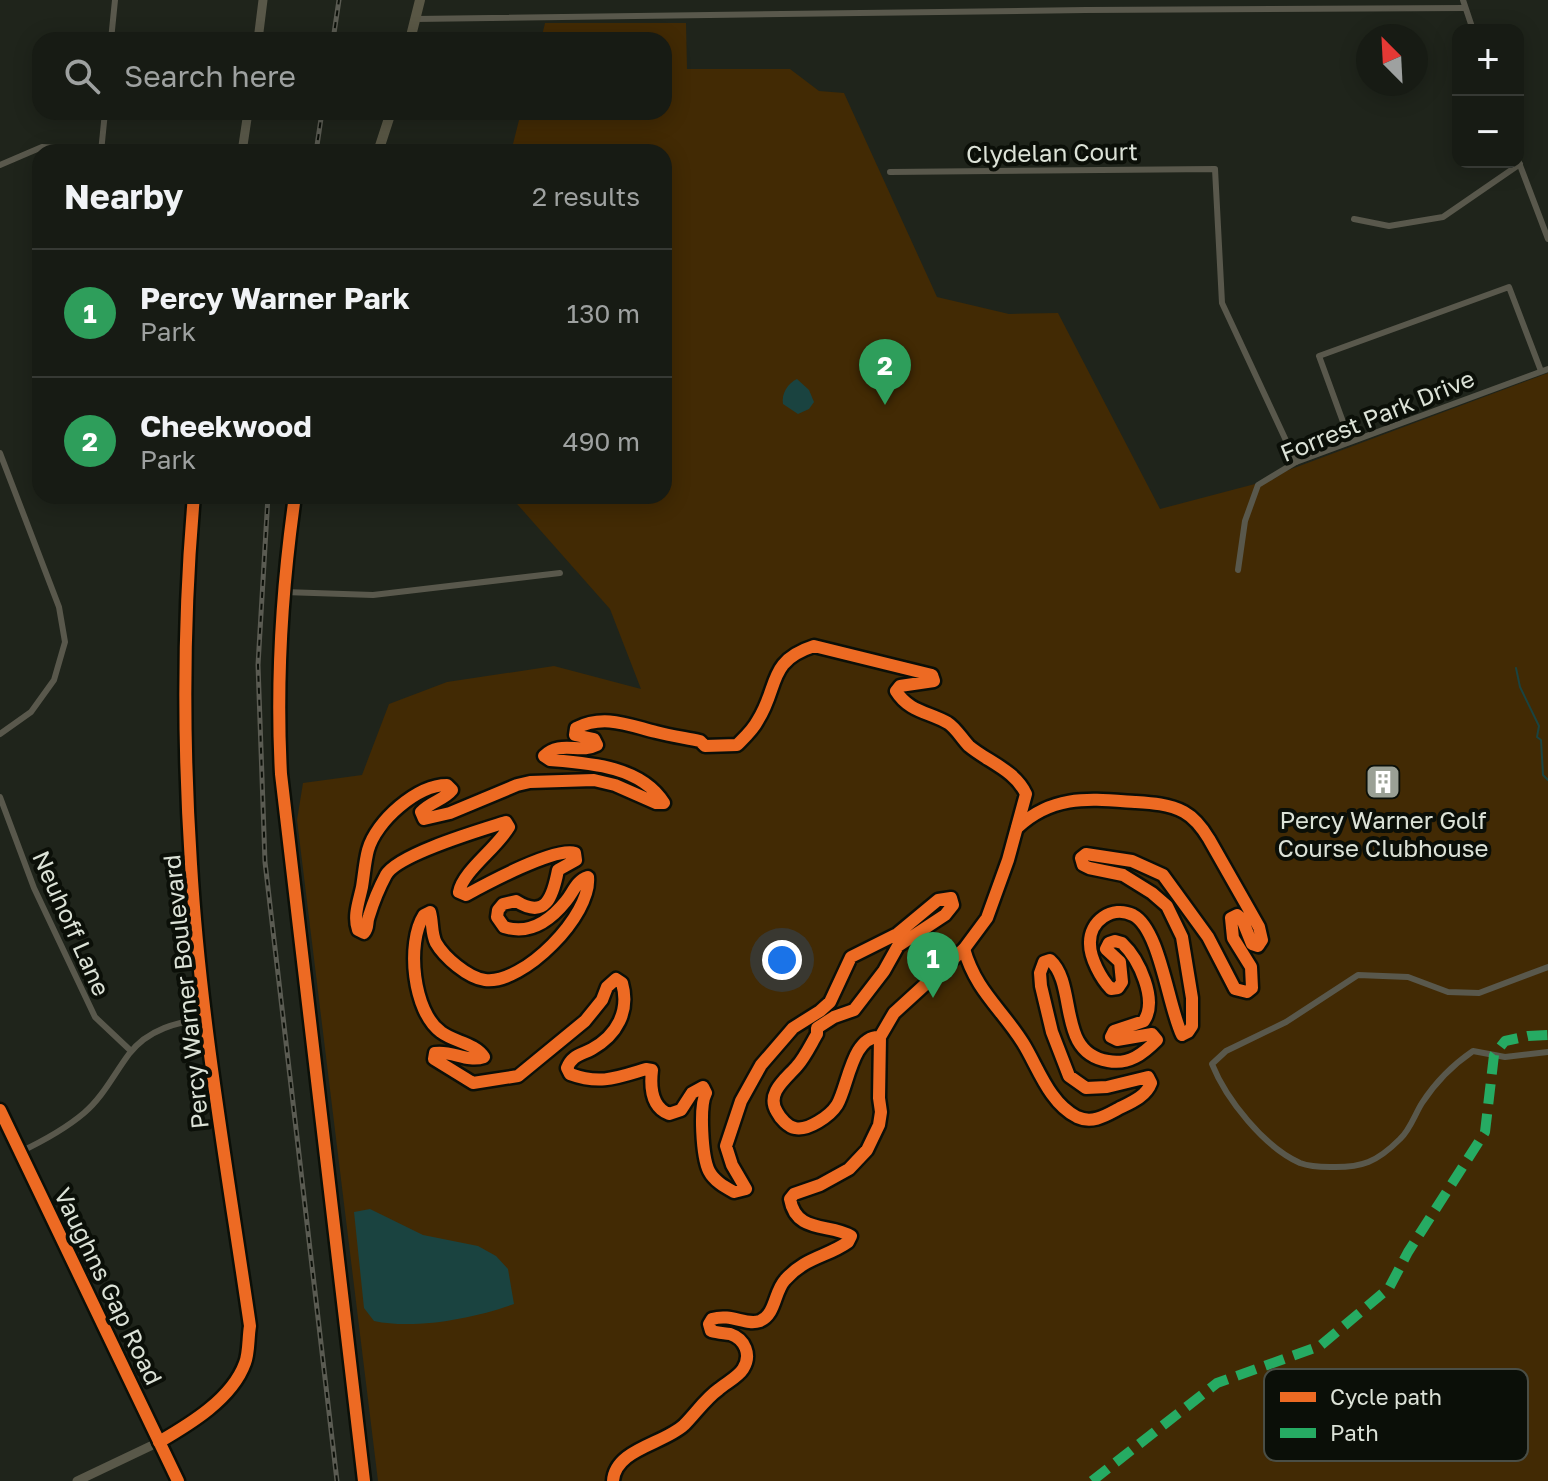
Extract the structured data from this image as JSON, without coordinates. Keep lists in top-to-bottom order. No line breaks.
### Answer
{"streets":{"street":["Clydelan Court","Forrest Park Drive","Neuhoff Lane","Percy Warner Boulevard","Vaughns Gap Road"]},"crossings":[["Clydelan Court","Forrest Park Drive"],["Percy Warner Boulevard","Vaughns Gap Road"]],"places":{"building":["Percy Warner Golf Course Clubhouse"]},"legend":["Cycle path","Path"],"north":"top left","page":{"map_buttons":["+","−"],"search":"Search here","heading":["Nearby","2 results"],"list":[{"mark":"1","name":"Percy Warner Park","note":"Park","value":"130 m"},{"mark":"2","name":"Cheekwood","note":"Park","value":"490 m"}],"pins":["2","1"]}}
